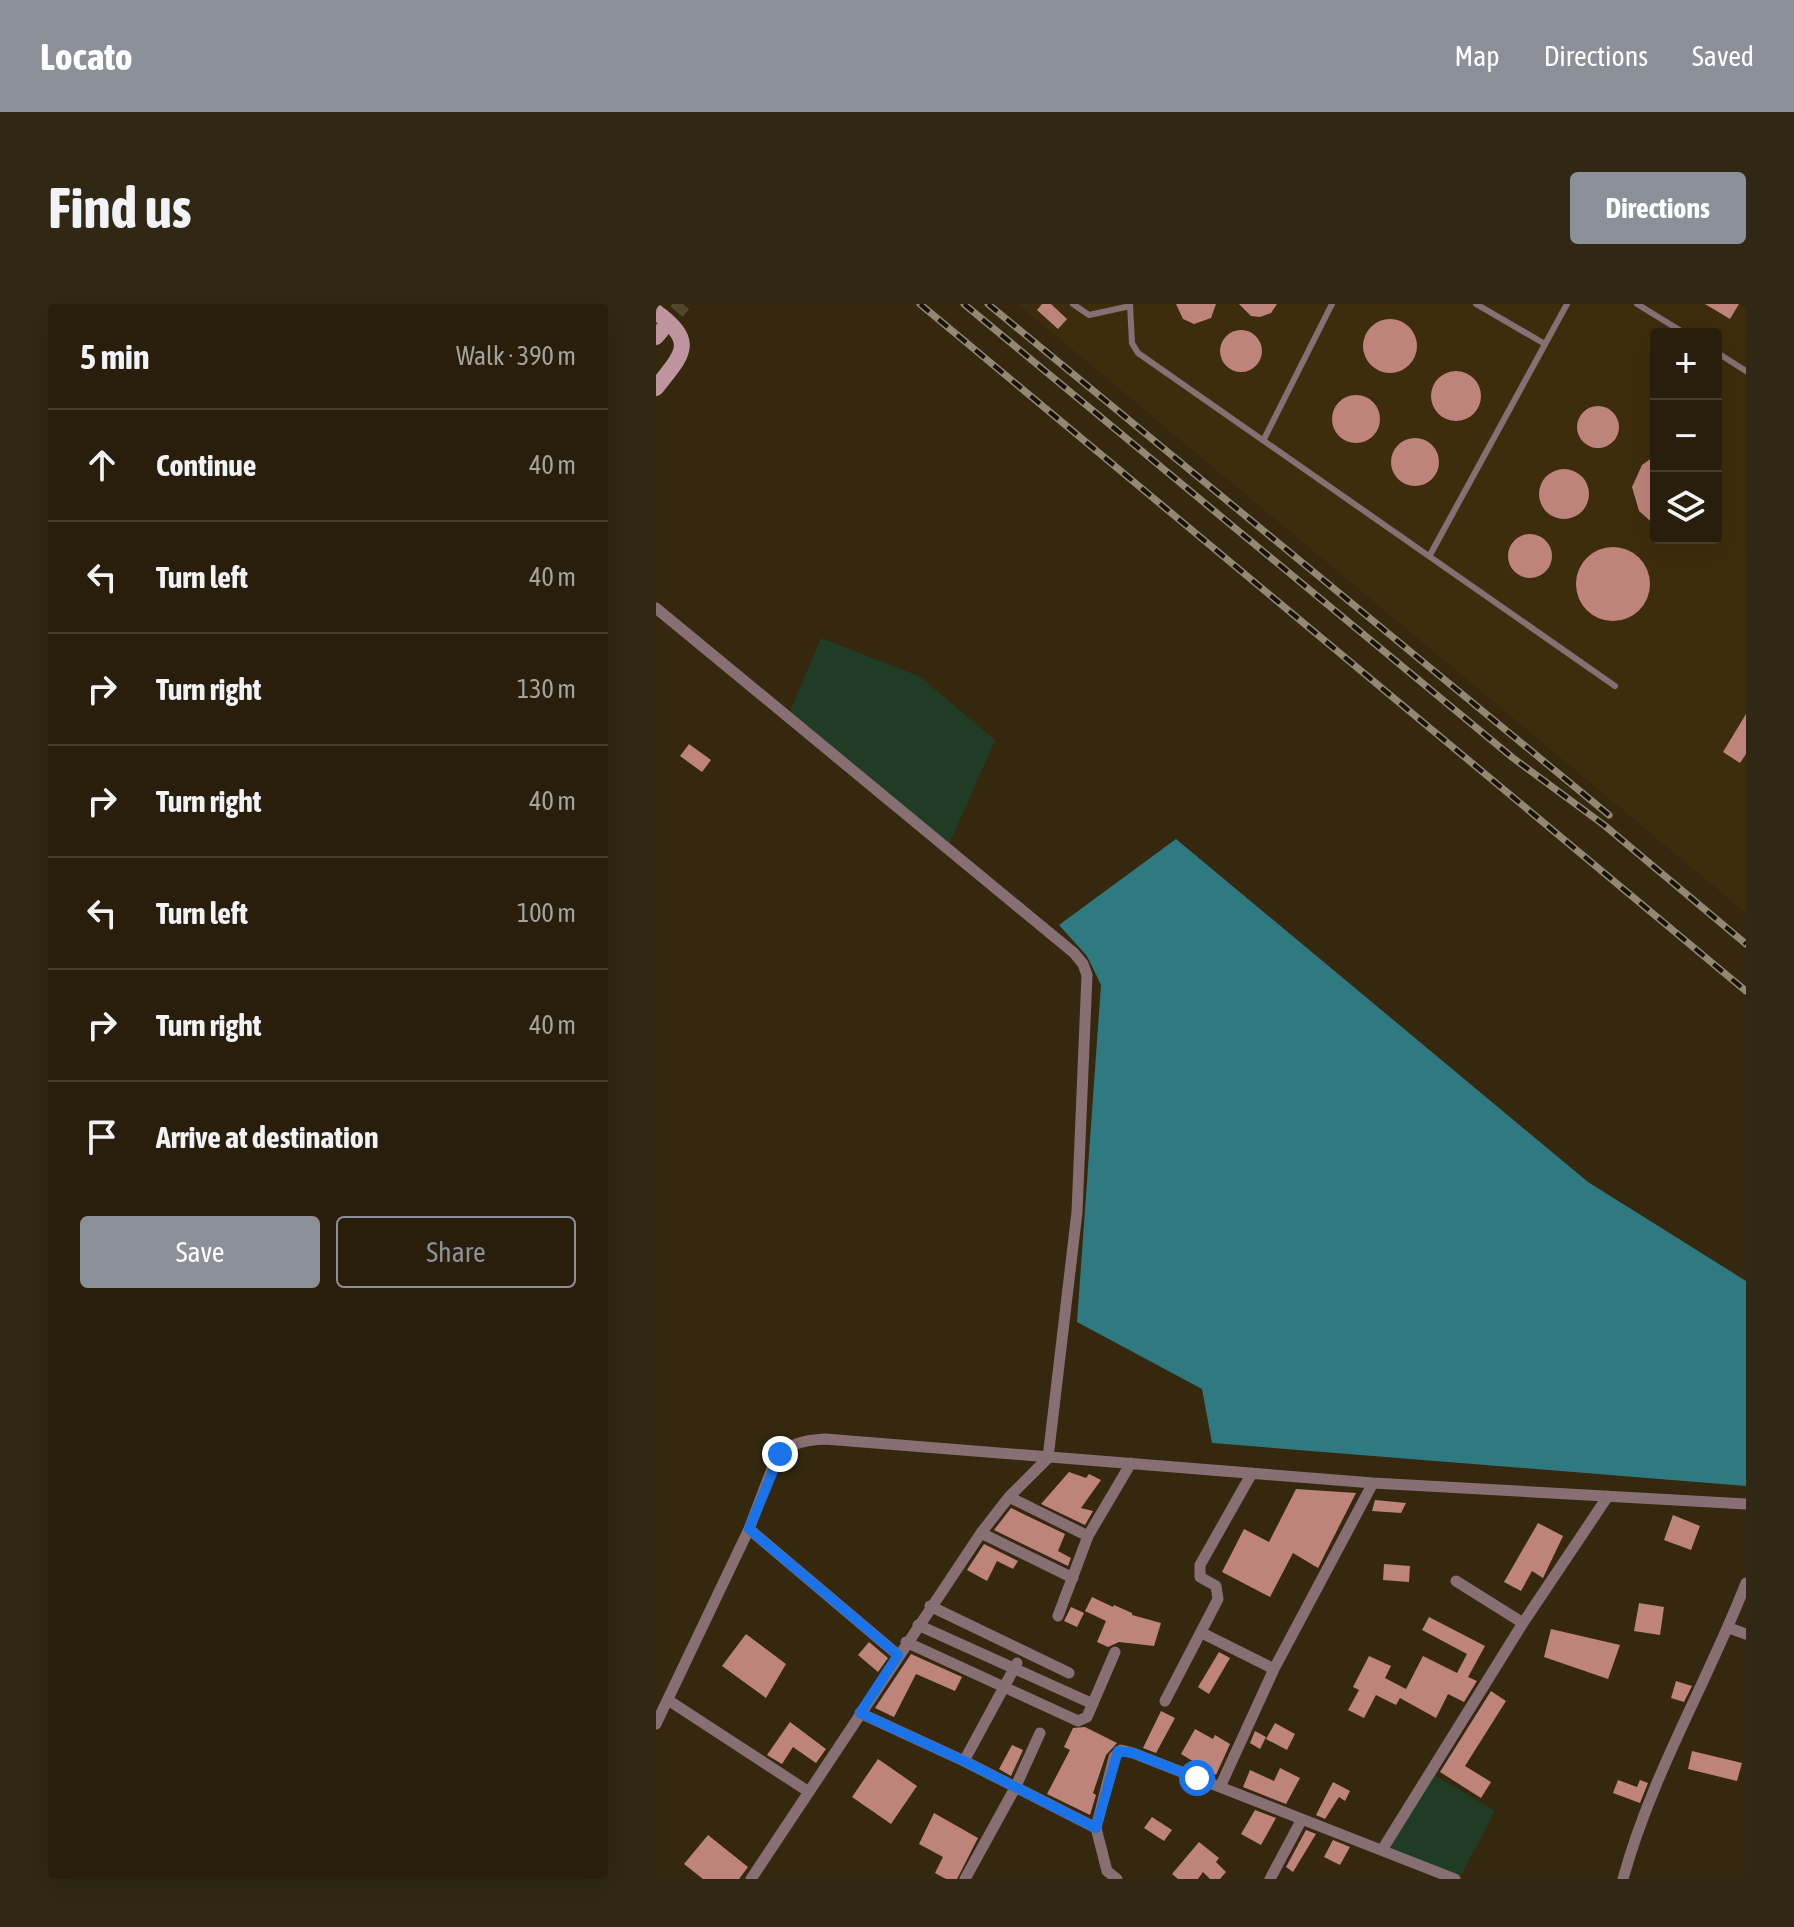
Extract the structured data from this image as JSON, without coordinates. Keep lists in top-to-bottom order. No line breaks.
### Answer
{"page":{"header":"Locato","nav":["Map","Directions","Saved"],"buttons":["Directions",["Save","Share"]],"title":"Find us","heading":["5 min","Walk · 390 m"],"map_buttons":["+","−"],"list":[["Continue","40 m"],["Turn left","40 m"],["Turn right","130 m"],["Turn right","40 m"],["Turn left","100 m"],["Turn right","40 m"],"Arrive at destination"]}}
